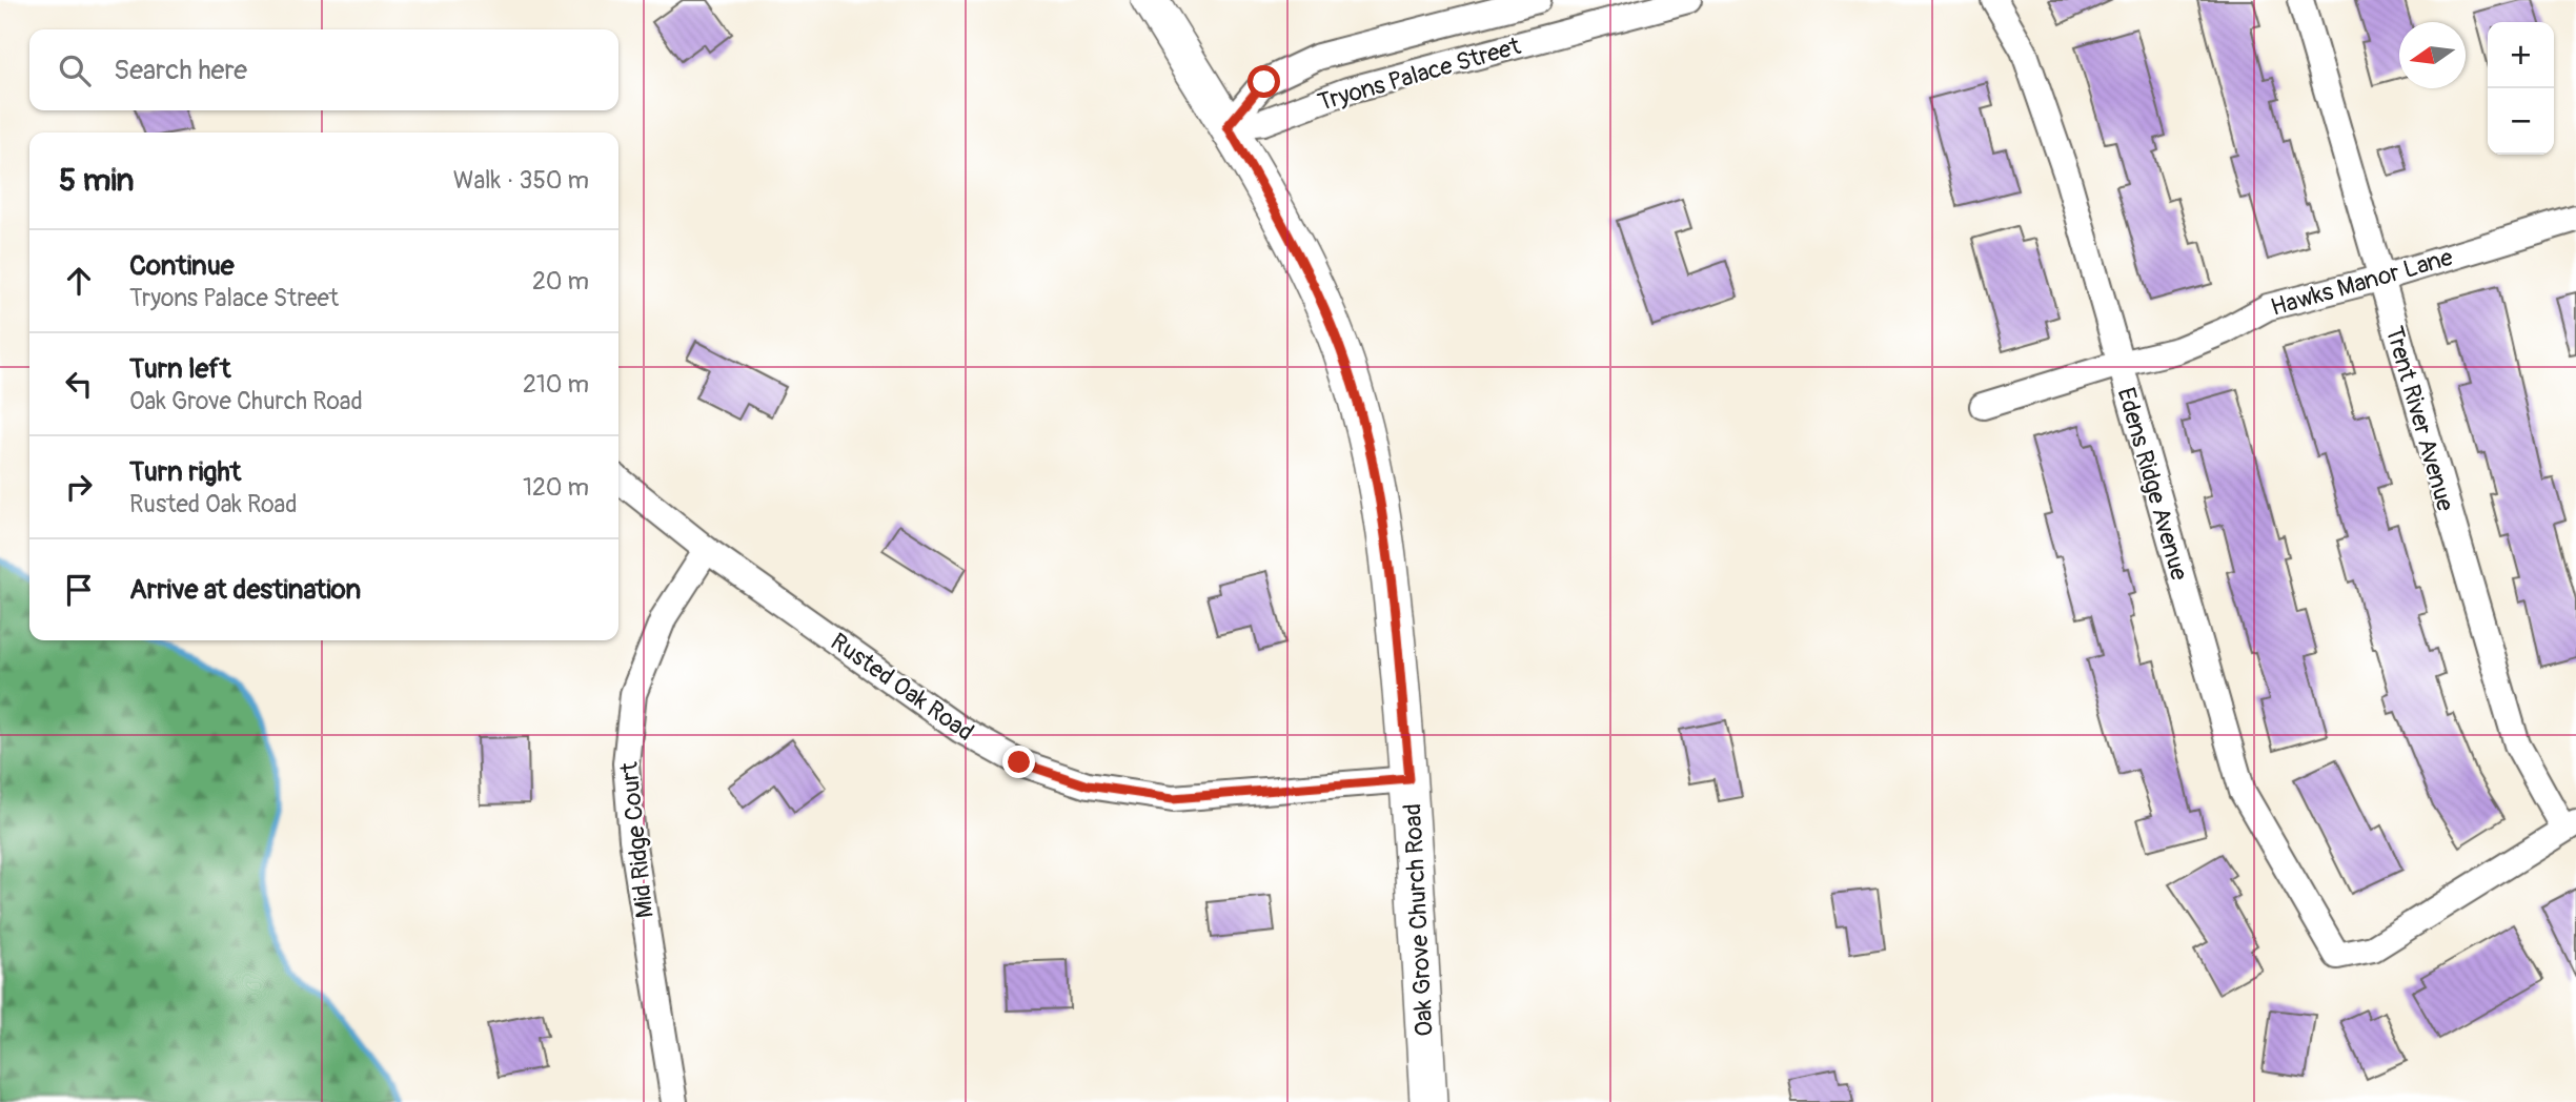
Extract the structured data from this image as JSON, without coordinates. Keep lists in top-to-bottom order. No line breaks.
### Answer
{"streets":{"main road":["Oak Grove Church Road"],"street":["Tryons Palace Street","Hawks Manor Lane","Trent River Avenue","Edens Ridge Avenue","Rusted Oak Road","Mid Ridge Court"]},"crossings":[["Tryons Palace Street","Oak Grove Church Road"],["Hawks Manor Lane","Trent River Avenue"],["Hawks Manor Lane","Edens Ridge Avenue"],["Trent River Avenue","Edens Ridge Avenue"],["Rusted Oak Road","Mid Ridge Court"],["Rusted Oak Road","Oak Grove Church Road"]],"north":"left","page":{"map_buttons":["+","−"],"search":"Search here","heading":["5 min","Walk · 350 m"],"list":[["Continue","Tryons Palace Street","20 m"],["Turn left","Oak Grove Church Road","210 m"],["Turn right","Rusted Oak Road","120 m"],"Arrive at destination"]}}
